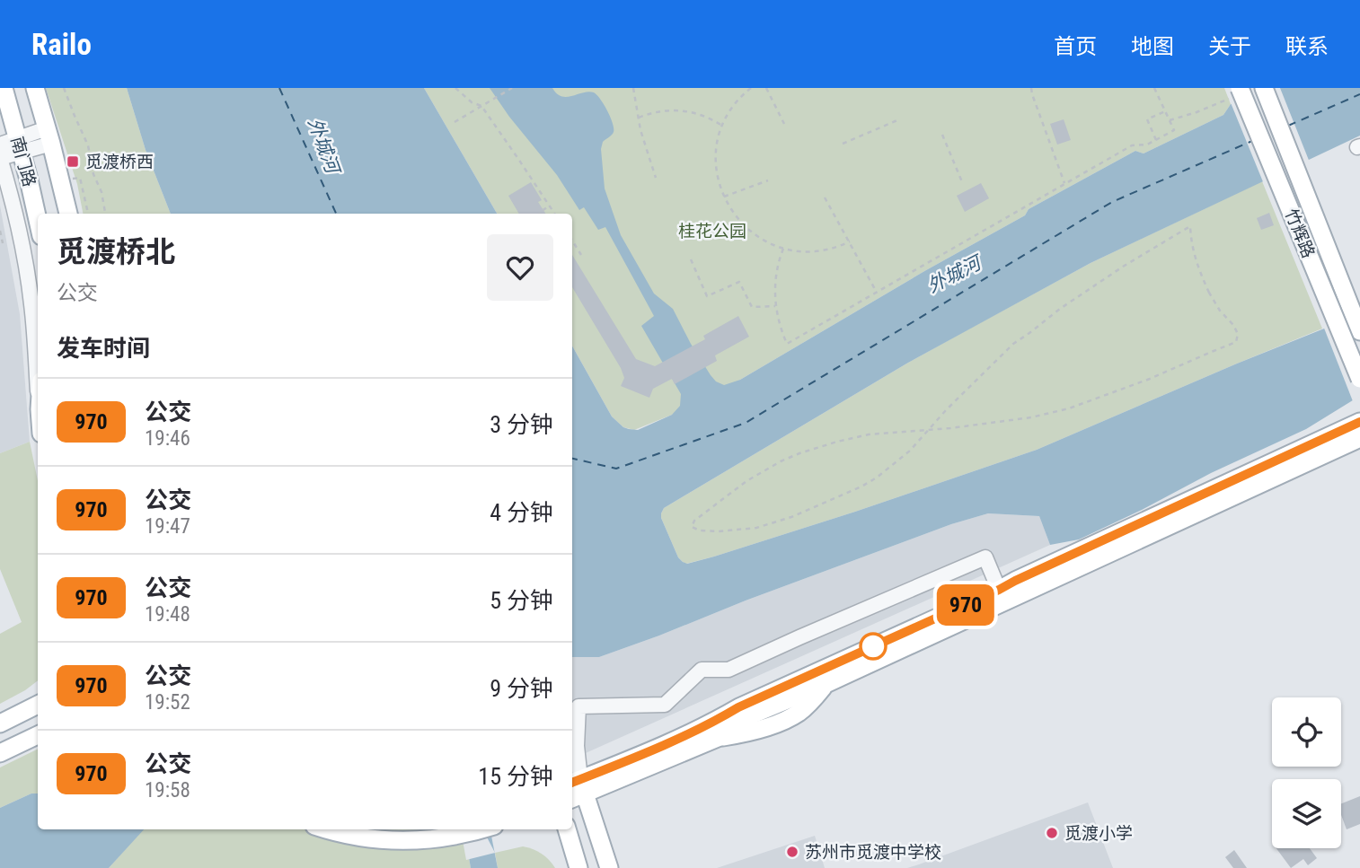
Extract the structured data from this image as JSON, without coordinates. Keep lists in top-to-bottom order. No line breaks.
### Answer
{"streets":{"main road":["南门路","竹辉路"]},"water":["外城河"],"parks":["桂花公园"],"places":{"transit":["觅渡桥西"],"other":["觅渡小学","苏州市觅渡中学校"]},"lines":["bus line 970"],"page":{"header":"Railo","nav":["首页","地图","关于","联系"],"on_map":"970","heading":[["觅渡桥北","公交"],"发车时间"],"list":[{"mark":"970","name":"公交","note":"19:46","value":"3 分钟"},{"mark":"970","name":"公交","note":"19:47","value":"4 分钟"},{"mark":"970","name":"公交","note":"19:48","value":"5 分钟"},{"mark":"970","name":"公交","note":"19:52","value":"9 分钟"},{"mark":"970","name":"公交","note":"19:58","value":"15 分钟"}]}}
